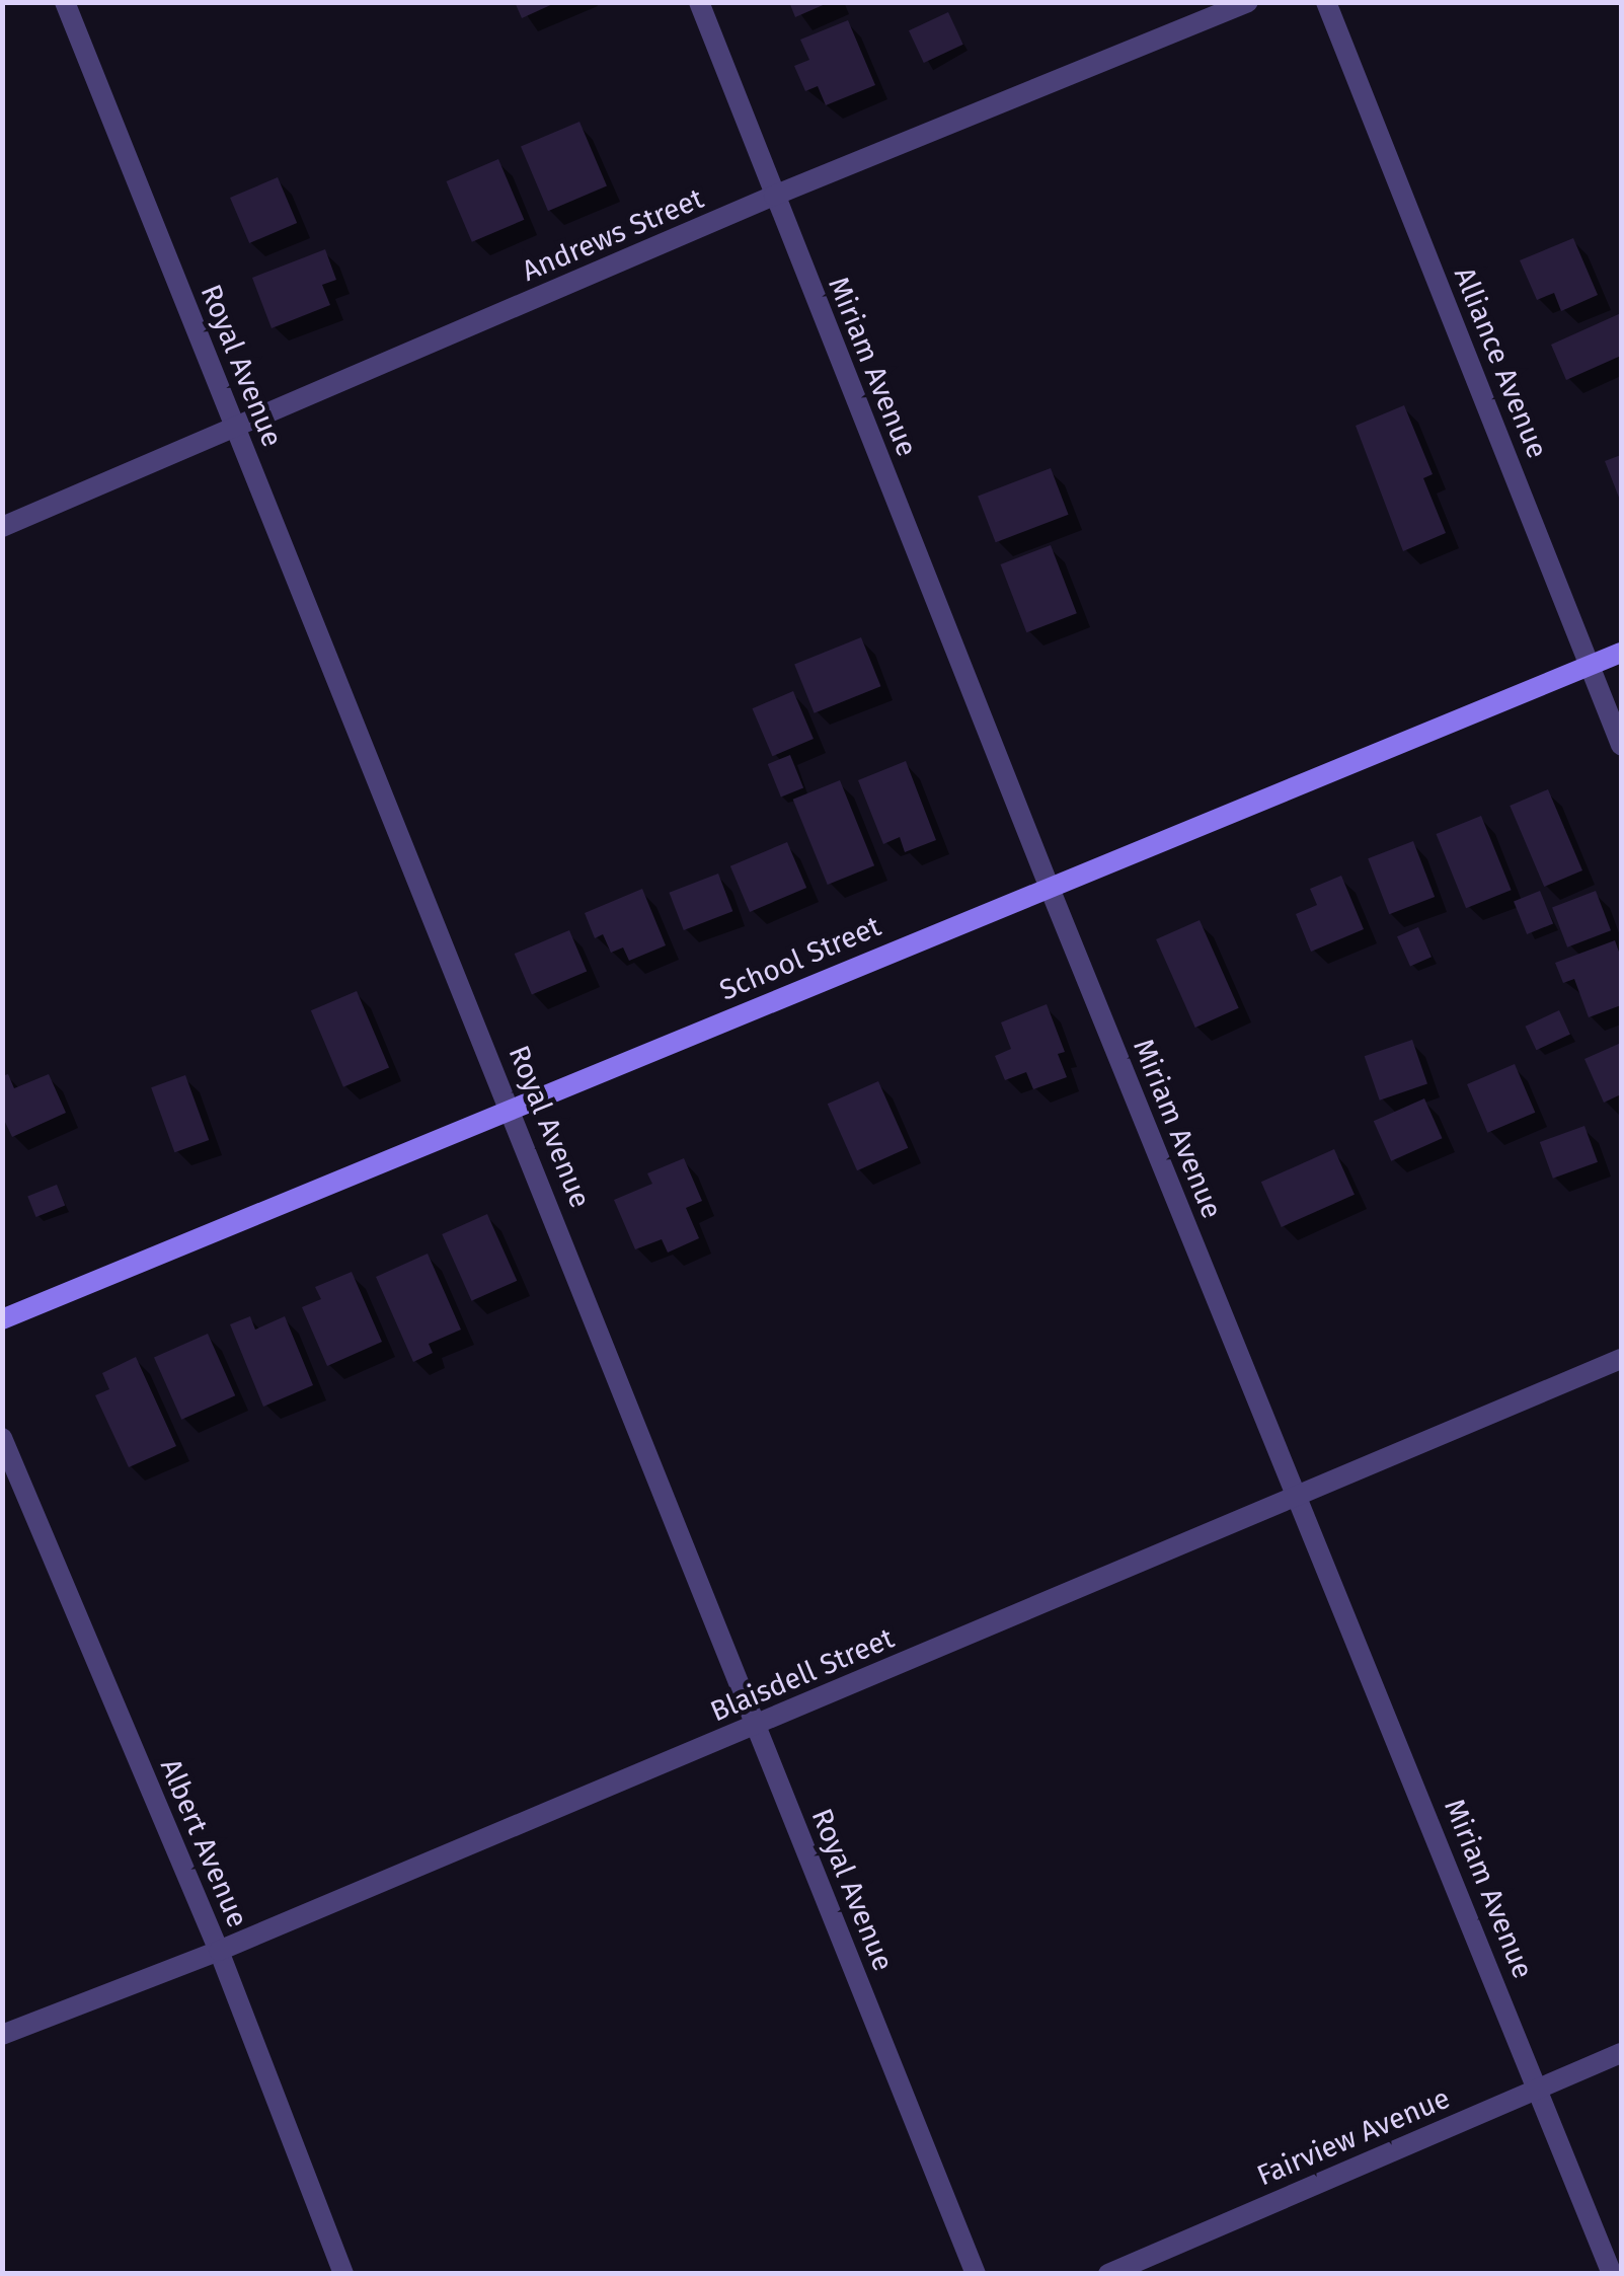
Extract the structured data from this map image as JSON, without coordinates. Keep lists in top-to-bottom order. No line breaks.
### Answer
{"streets":{"main road":["School Street"],"street":["Andrews Street","Alliance Avenue","Royal Avenue","Miriam Avenue","Blaisdell Street","Albert Avenue","Fairview Avenue"]},"crossings":[["Andrews Street","Royal Avenue"],["Andrews Street","Miriam Avenue"],["Alliance Avenue","School Street"],["Royal Avenue","School Street"],["Royal Avenue","Blaisdell Street"],["Miriam Avenue","School Street"],["Miriam Avenue","Blaisdell Street"],["Miriam Avenue","Fairview Avenue"],["Blaisdell Street","Albert Avenue"]]}
